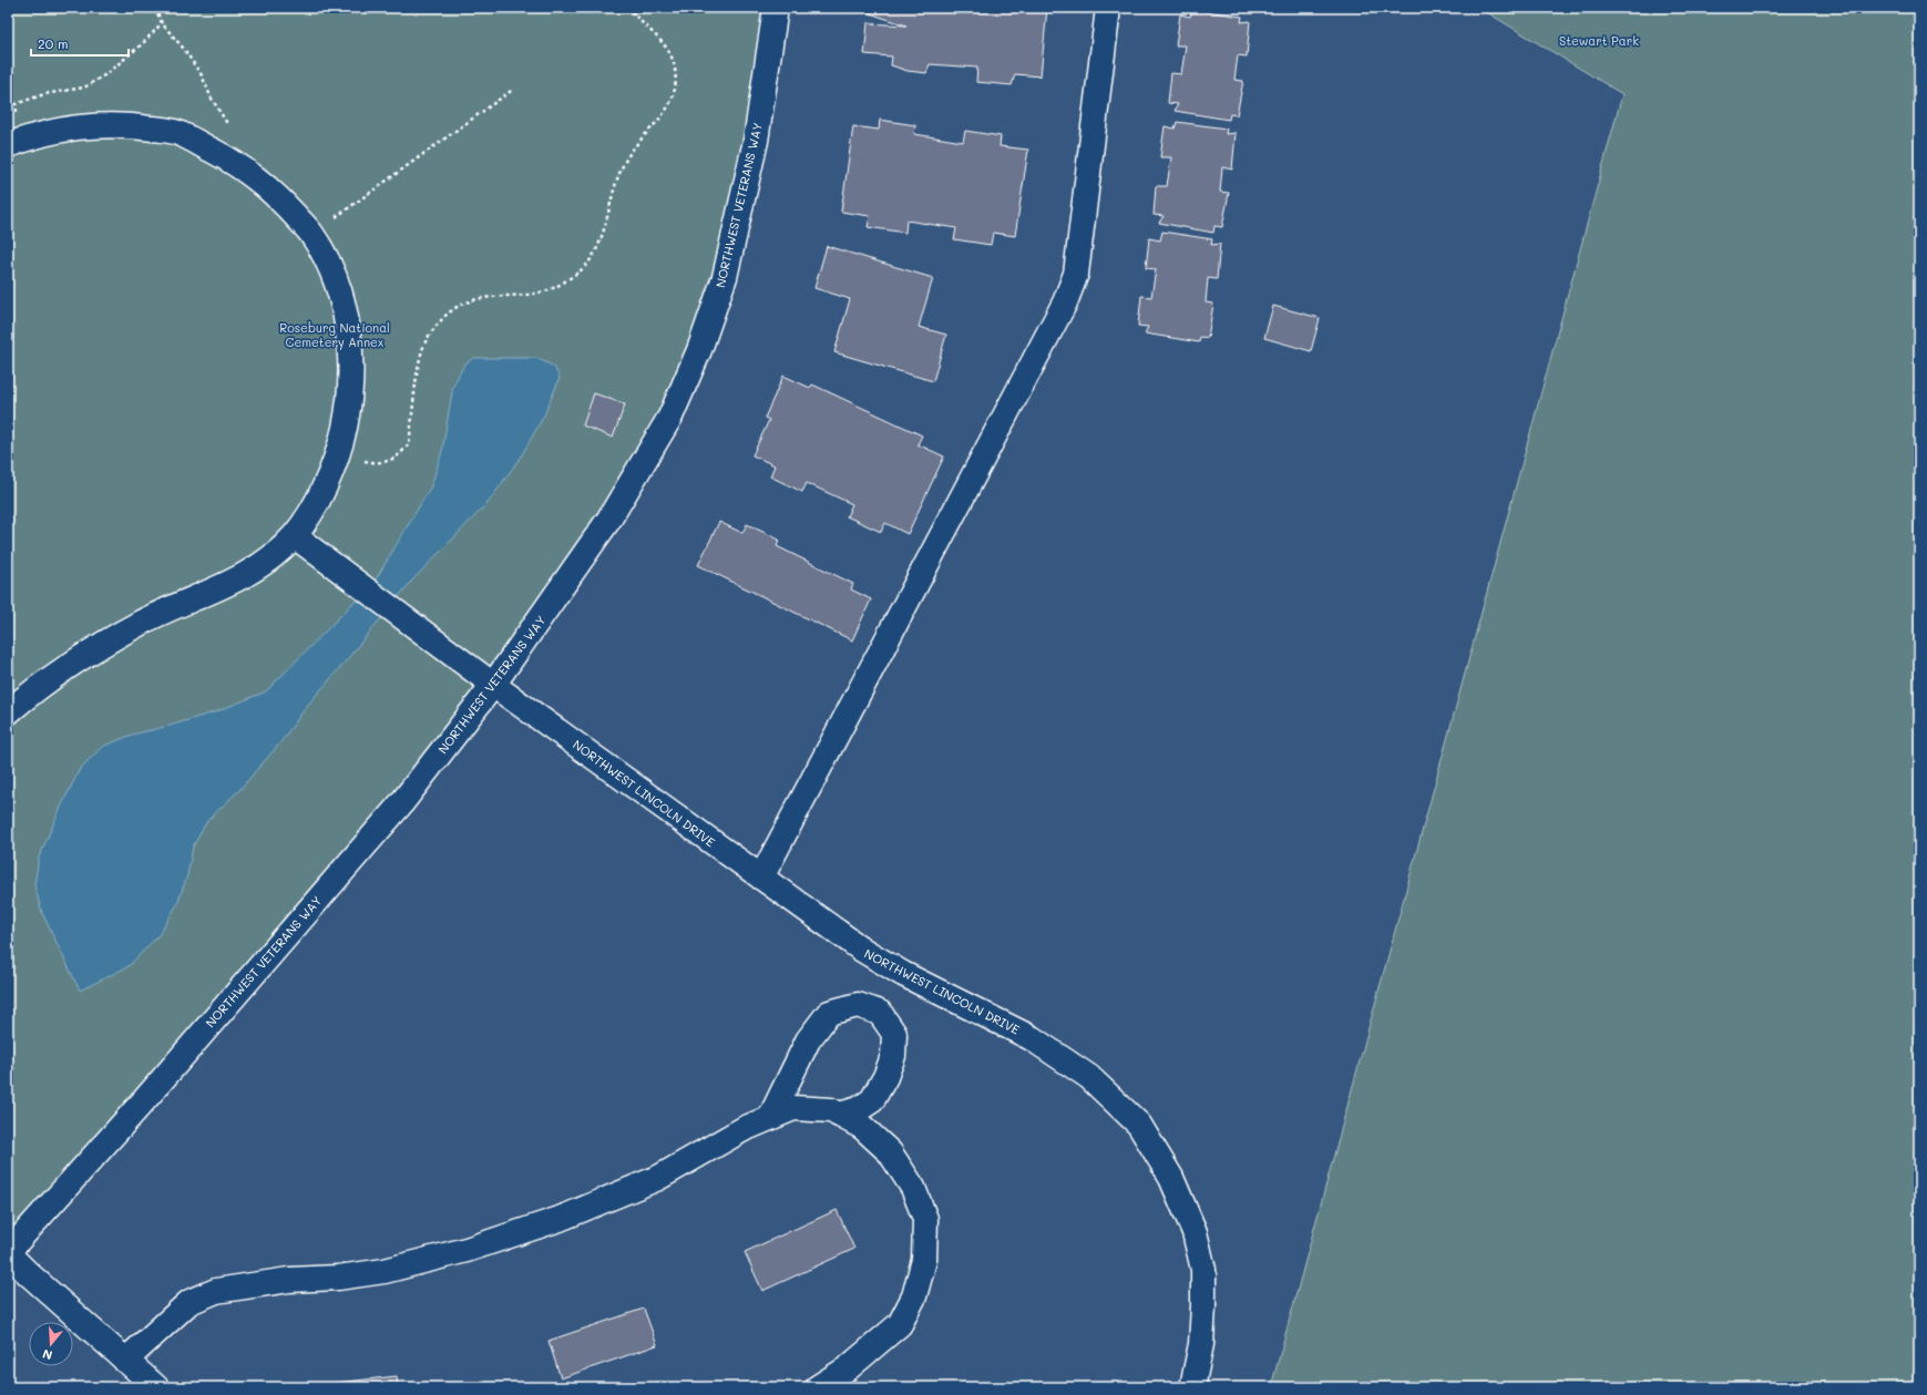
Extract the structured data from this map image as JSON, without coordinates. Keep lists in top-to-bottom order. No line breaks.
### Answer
{"streets":{"street":["NORTHWEST VETERANS WAY","NORTHWEST LINCOLN DRIVE"]},"crossings":[["NORTHWEST VETERANS WAY","NORTHWEST LINCOLN DRIVE"]],"parks":["Stewart Park","Roseburg National Cemetery Annex"],"scale_bar":"20 m","north":"bottom"}
